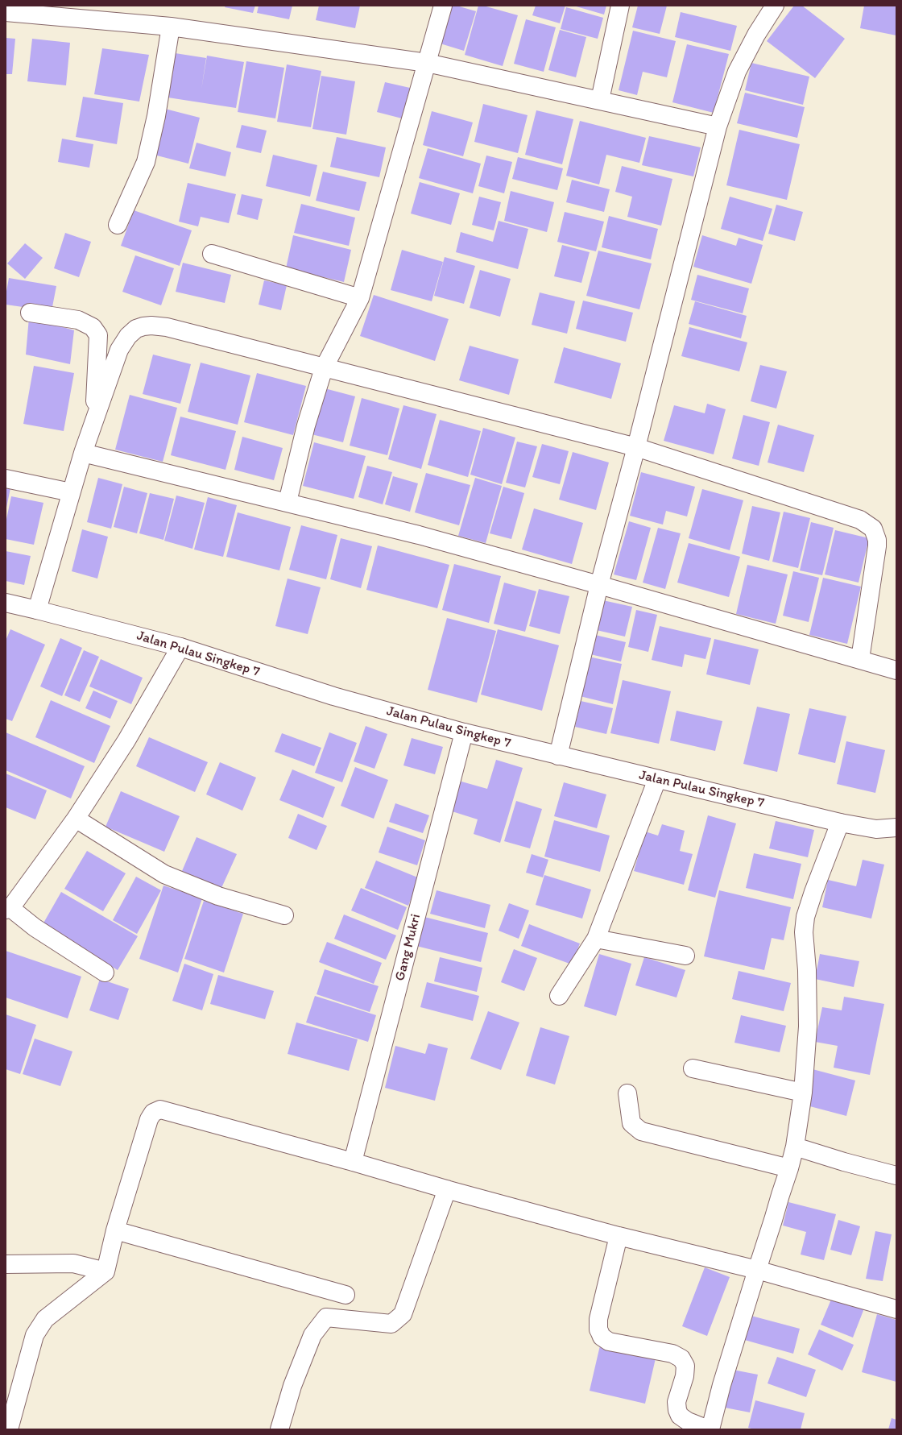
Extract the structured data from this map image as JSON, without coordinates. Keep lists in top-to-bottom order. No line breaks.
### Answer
{"streets":{"street":["Jalan Pulau Singkep 7","Gang Mukri"]},"crossings":[["Jalan Pulau Singkep 7","Gang Mukri"]]}
